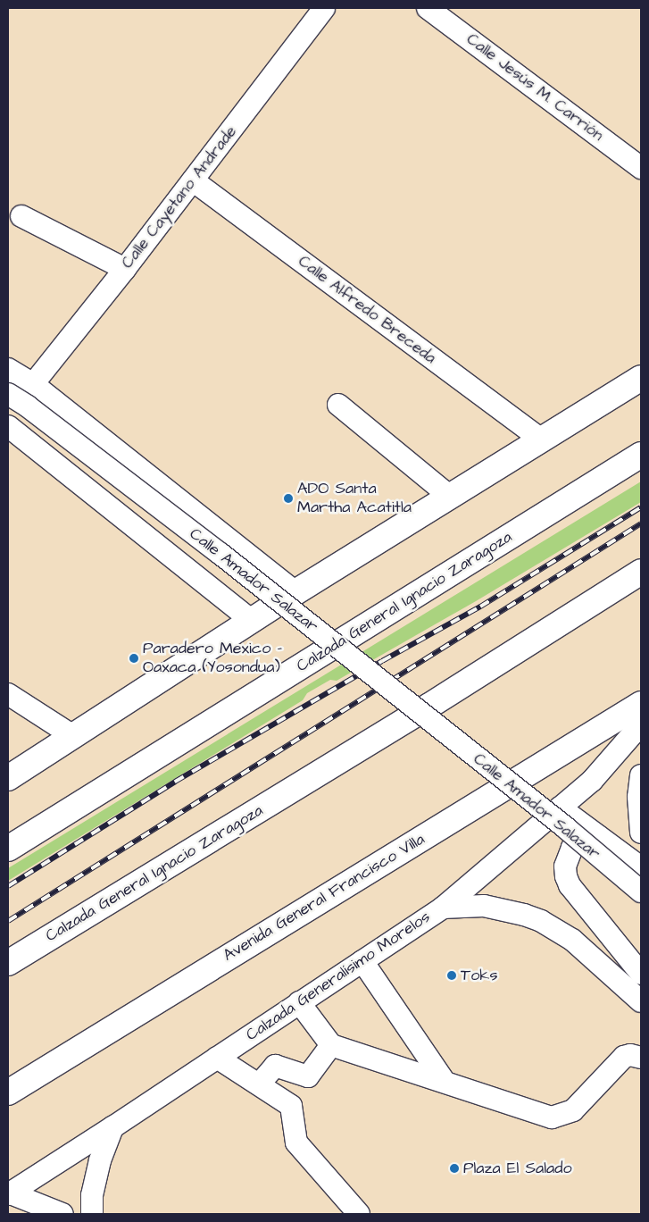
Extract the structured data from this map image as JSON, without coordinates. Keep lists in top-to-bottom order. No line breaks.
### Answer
{"streets":{"main road":["Calzada General Ignacio Zaragoza","Avenida General Francisco Villa"],"street":["Calle Jesús M. Carrión","Calle Cayetano Andrade","Calle Alfredo Breceda","Calle Amador Salazar","Calzada Generalísimo Morelos"]},"crossings":[["Calle Cayetano Andrade","Calle Alfredo Breceda"],["Calle Cayetano Andrade","Calle Amador Salazar"]],"places":["ADO Santa Martha Acatitla","Paradero Mexico - Oaxaca (Yosondua)","Toks","Plaza El Salado"]}
